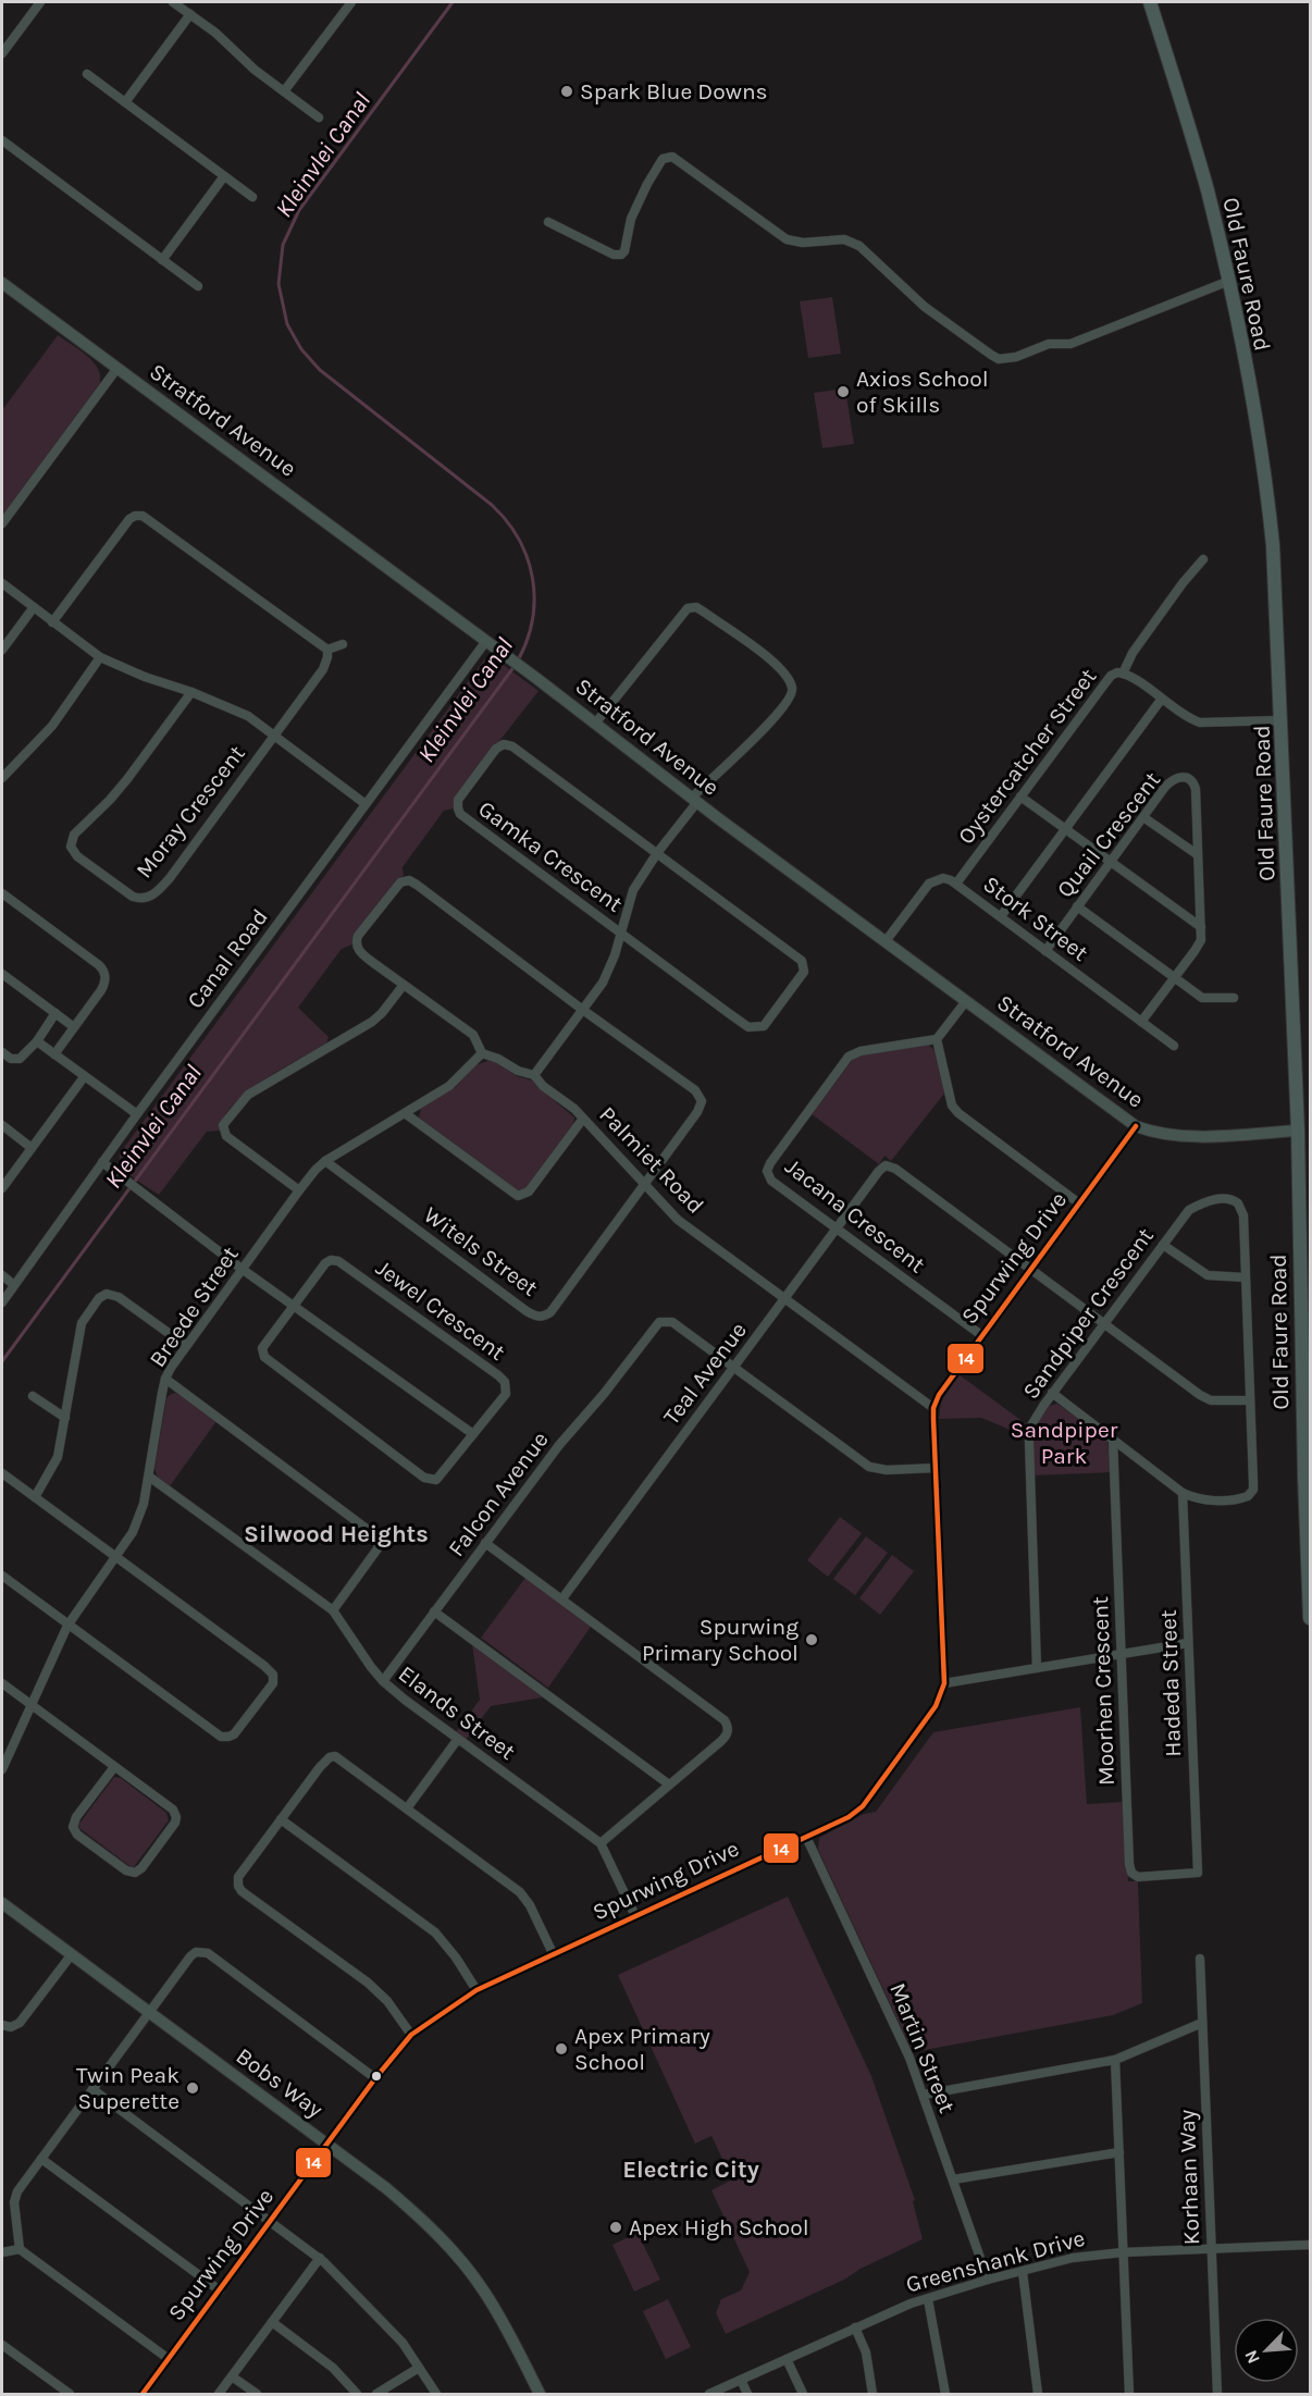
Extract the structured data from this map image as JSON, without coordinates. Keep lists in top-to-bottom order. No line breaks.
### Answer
{"streets":{"main road":["Old Faure Road"],"street":["Stratford Avenue","Oystercatcher Street","Moray Crescent","Quail Crescent","Gamka Crescent","Stork Street","Canal Road","Palmiet Road","Jacana Crescent","Witels Street","Spurwing Drive","Breede Street","Jewel Crescent","Sandpiper Crescent","Teal Avenue","Falcon Avenue","Hadeda Street","Moorhen Crescent","Elands Street","Martin Street","Bobs Way","Korhaan Way","Greenshank Drive"]},"crossings":[["Old Faure Road","Stratford Avenue"],["Old Faure Road","Oystercatcher Street"],["Stratford Avenue","Stork Street"],["Stratford Avenue","Canal Road"],["Stratford Avenue","Spurwing Drive"],["Oystercatcher Street","Stork Street"],["Quail Crescent","Stork Street"],["Palmiet Road","Witels Street"],["Palmiet Road","Spurwing Drive"],["Palmiet Road","Breede Street"],["Palmiet Road","Teal Avenue"],["Jacana Crescent","Spurwing Drive"],["Jacana Crescent","Teal Avenue"],["Witels Street","Breede Street"],["Spurwing Drive","Teal Avenue"],["Spurwing Drive","Elands Street"],["Spurwing Drive","Martin Street"],["Spurwing Drive","Bobs Way"],["Breede Street","Elands Street"],["Teal Avenue","Falcon Avenue"],["Falcon Avenue","Elands Street"],["Hadeda Street","Moorhen Crescent"],["Martin Street","Greenshank Drive"],["Korhaan Way","Greenshank Drive"]],"districts":["Silwood Heights","Electric City"],"water":["Kleinvlei Canal"],"parks":["Sandpiper Park"],"places":["Spark Blue Downs","Axios School of Skills","Spurwing Primary School","Apex Primary School","Twin Peak Superette","Apex High School"],"lines":["transit line 14"],"north":"bottom left"}
